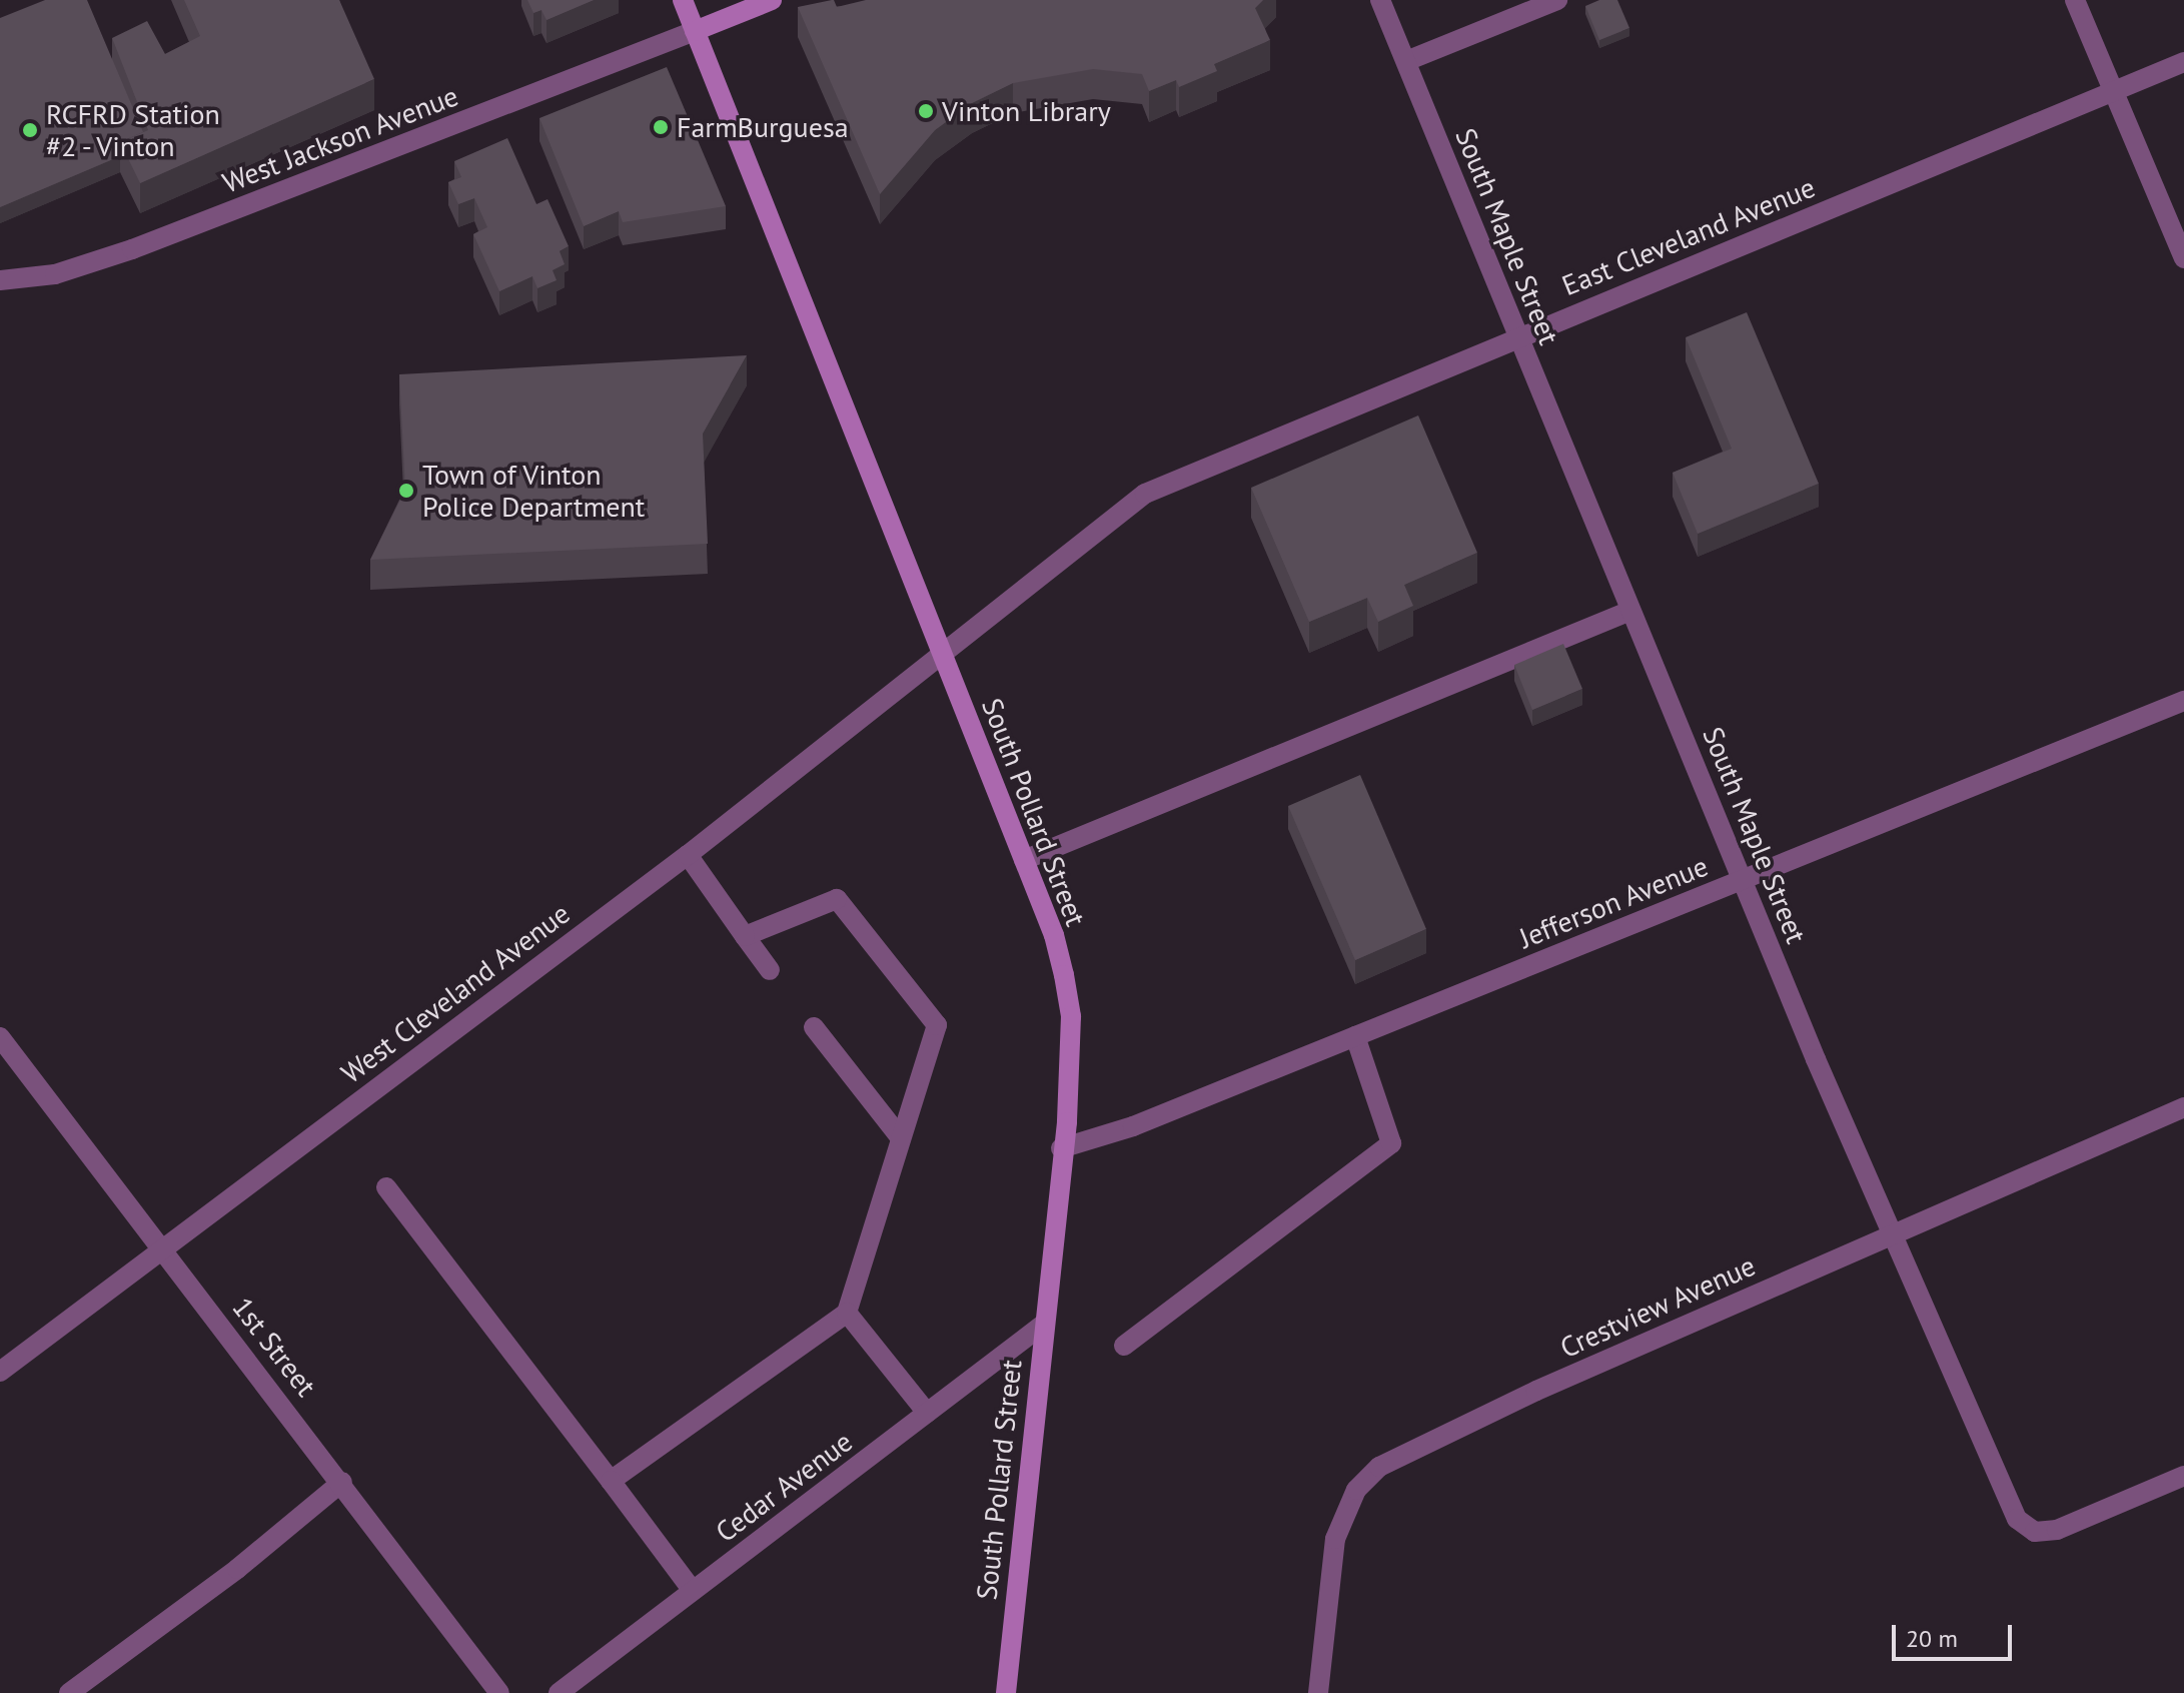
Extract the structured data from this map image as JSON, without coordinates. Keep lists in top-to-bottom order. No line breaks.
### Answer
{"streets":{"main road":["South Pollard Street"],"street":["West Jackson Avenue","South Maple Street","East Cleveland Avenue","Jefferson Avenue","West Cleveland Avenue","Crestview Avenue","1st Street","Cedar Avenue"]},"crossings":[["West Jackson Avenue","South Pollard Street"],["South Maple Street","East Cleveland Avenue"],["South Maple Street","Jefferson Avenue"],["South Maple Street","Crestview Avenue"],["East Cleveland Avenue","South Pollard Street"],["East Cleveland Avenue","West Cleveland Avenue"],["South Pollard Street","Jefferson Avenue"],["South Pollard Street","West Cleveland Avenue"],["South Pollard Street","Cedar Avenue"],["West Cleveland Avenue","1st Street"]],"places":["Vinton Library","FarmBurguesa","RCFRD Station #2 - Vinton","Town of Vinton Police Department"],"scale_bar":"20 m"}
